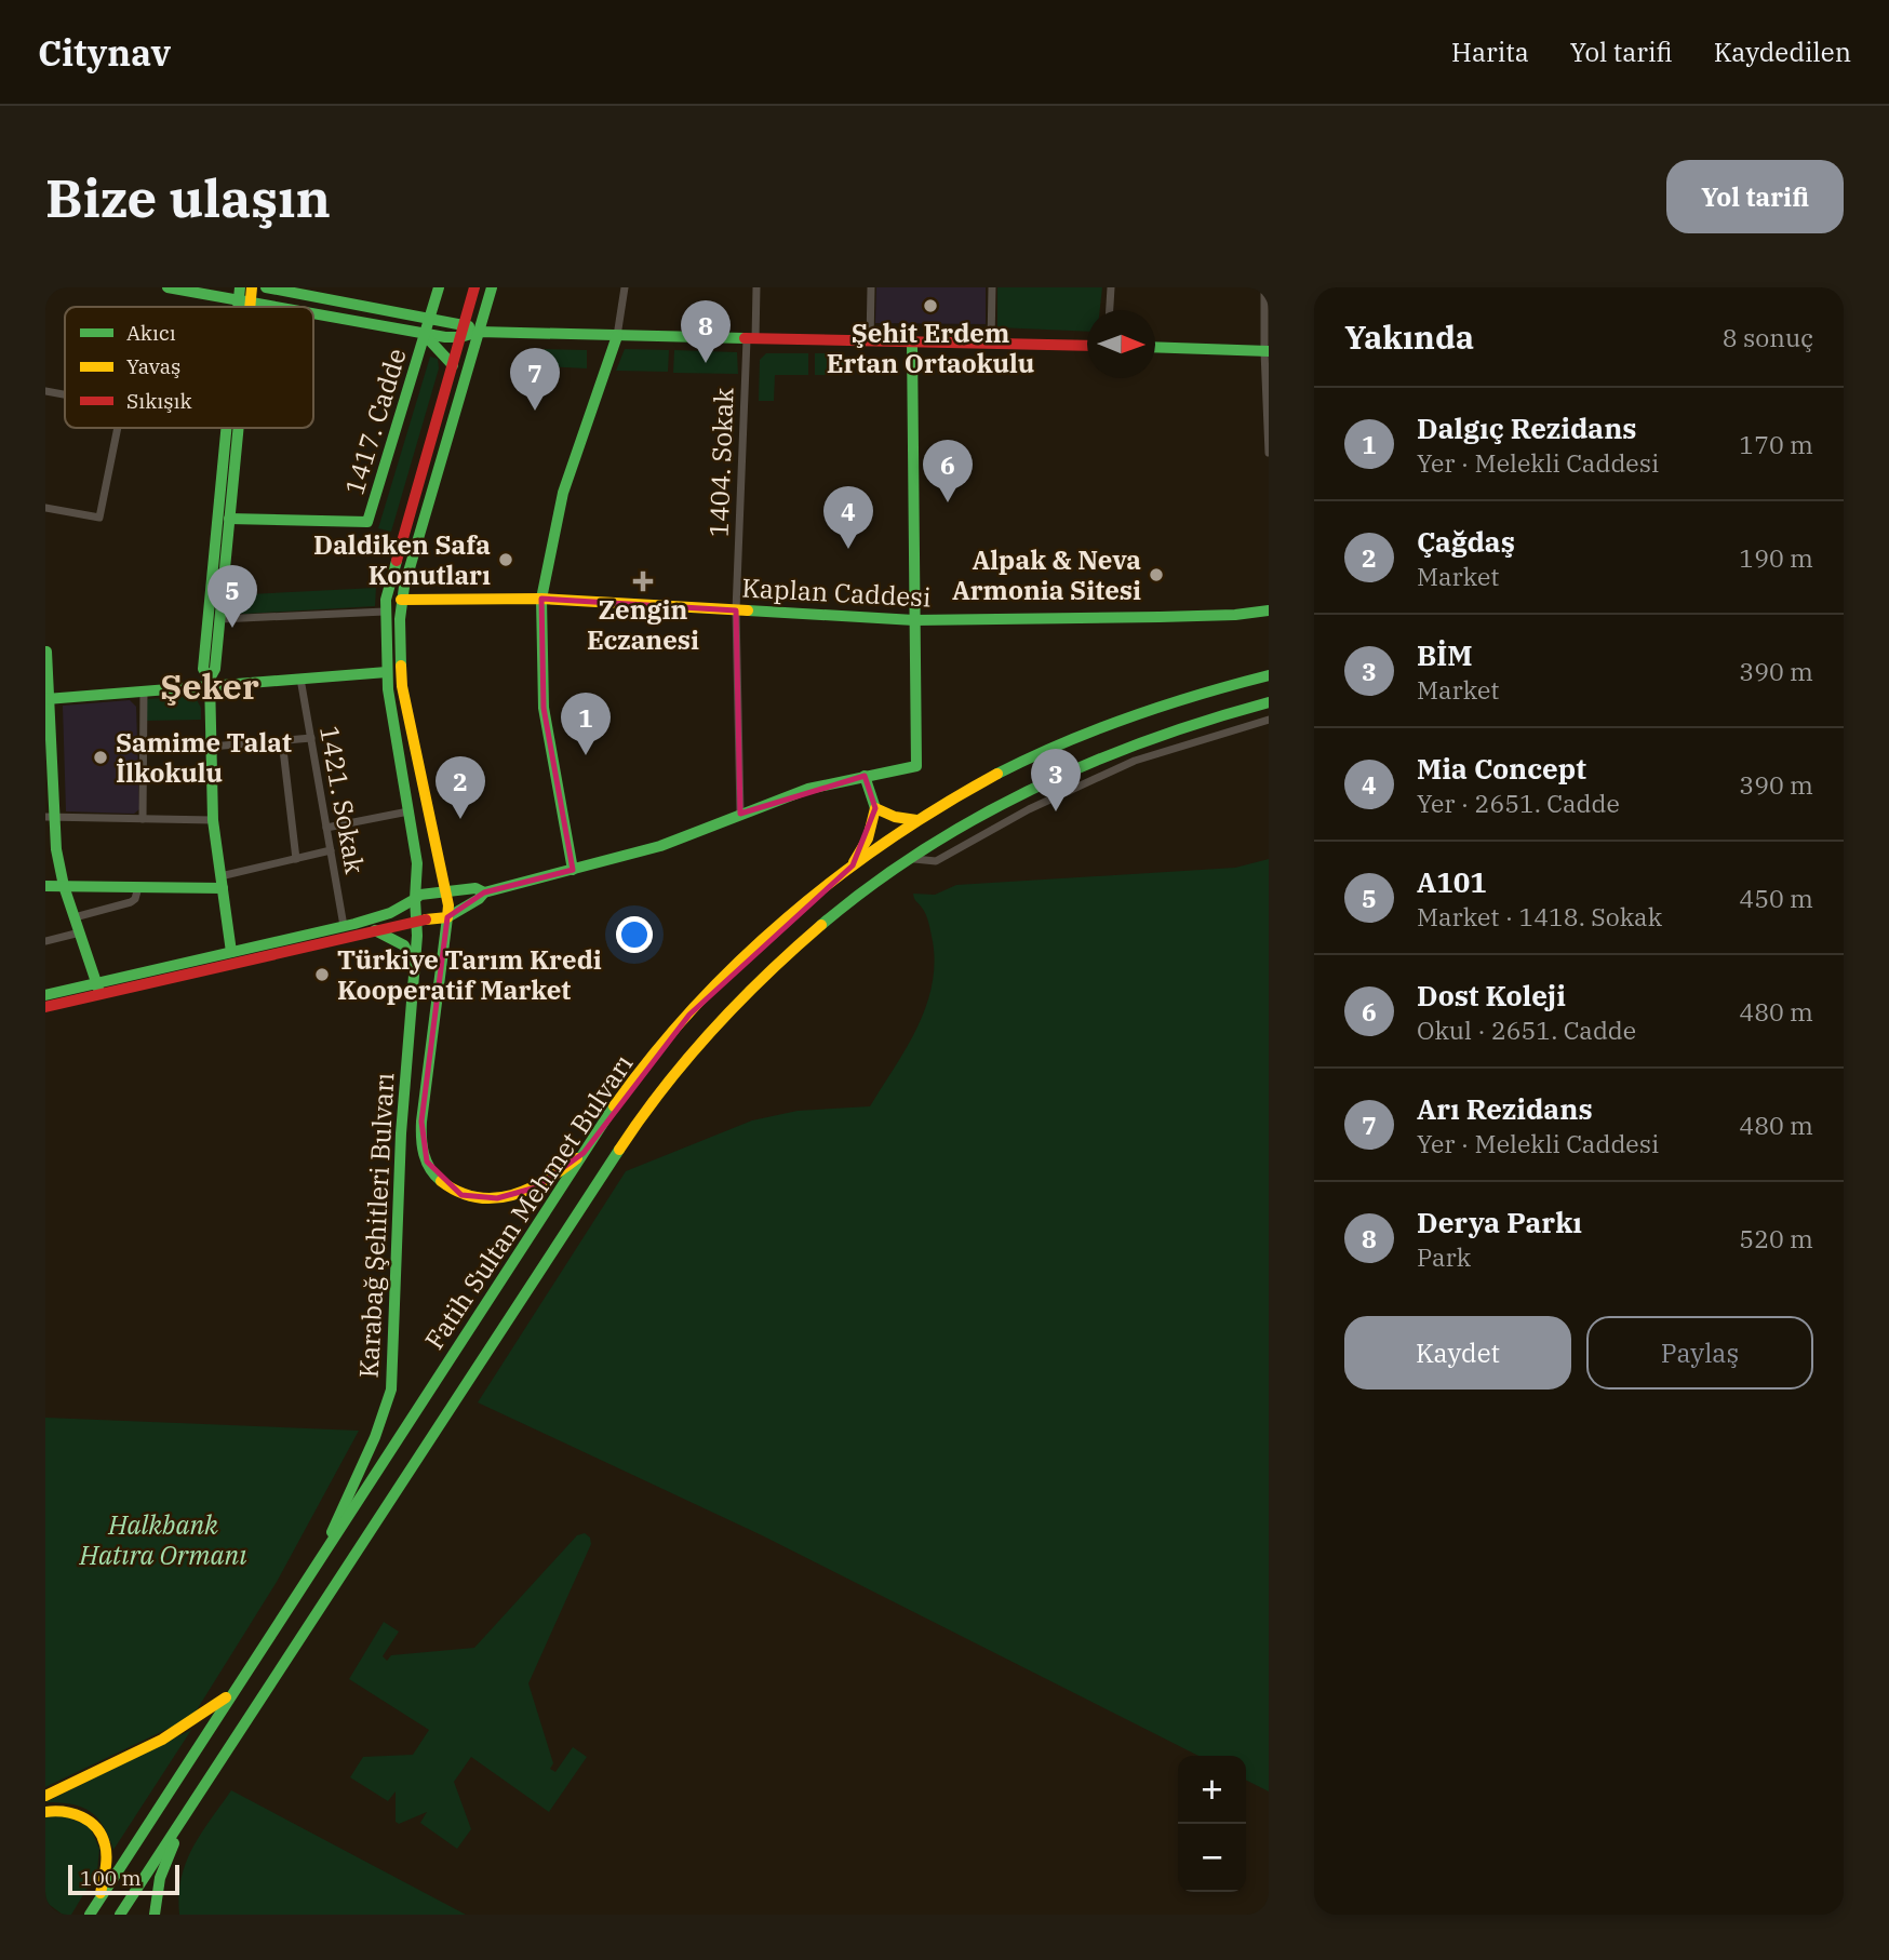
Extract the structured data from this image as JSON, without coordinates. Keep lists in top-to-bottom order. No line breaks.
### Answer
{"streets":{"main road":["1417. Cadde","Kaplan Caddesi","Fatih Sultan Mehmet Bulvarı","Karabağ Şehitleri Bulvarı"],"street":["1404. Sokak","1421. Sokak"]},"crossings":[["1404. Sokak","Kaplan Caddesi"],["Kaplan Caddesi","Karabağ Şehitleri Bulvarı"],["Fatih Sultan Mehmet Bulvarı","Karabağ Şehitleri Bulvarı"]],"districts":["Şeker"],"parks":["Halkbank Hatıra Ormanı"],"places":{"other":["Şehit Erdem Ertan Ortaokulu","Daldiken Safa Konutları","Alpak & Neva Armonia Sitesi","Samime Talat İlkokulu","Türkiye Tarım Kredi Kooperatif Market"],"health":["Zengin Eczanesi"]},"legend":["Akıcı","Yavaş","Sıkışık"],"scale_bar":"100 m","north":"right","page":{"header":"Citynav","nav":["Harita","Yol tarifi","Kaydedilen"],"buttons":["Yol tarifi",["Kaydet","Paylaş"]],"title":"Bize ulaşın","heading":["Yakında","8 sonuç"],"pins":["8","7","6","4","5","1","3","2"],"list":[{"mark":"1","name":"Dalgıç Rezidans","note":"Yer · Melekli Caddesi","value":"170 m"},{"mark":"2","name":"Çağdaş","note":"Market","value":"190 m"},{"mark":"3","name":"BİM","note":"Market","value":"390 m"},{"mark":"4","name":"Mia Concept","note":"Yer · 2651. Cadde","value":"390 m"},{"mark":"5","name":"A101","note":"Market · 1418. Sokak","value":"450 m"},{"mark":"6","name":"Dost Koleji","note":"Okul · 2651. Cadde","value":"480 m"},{"mark":"7","name":"Arı Rezidans","note":"Yer · Melekli Caddesi","value":"480 m"},{"mark":"8","name":"Derya Parkı","note":"Park","value":"520 m"}],"map_buttons":["+","−"],"scale":"100 m"}}
